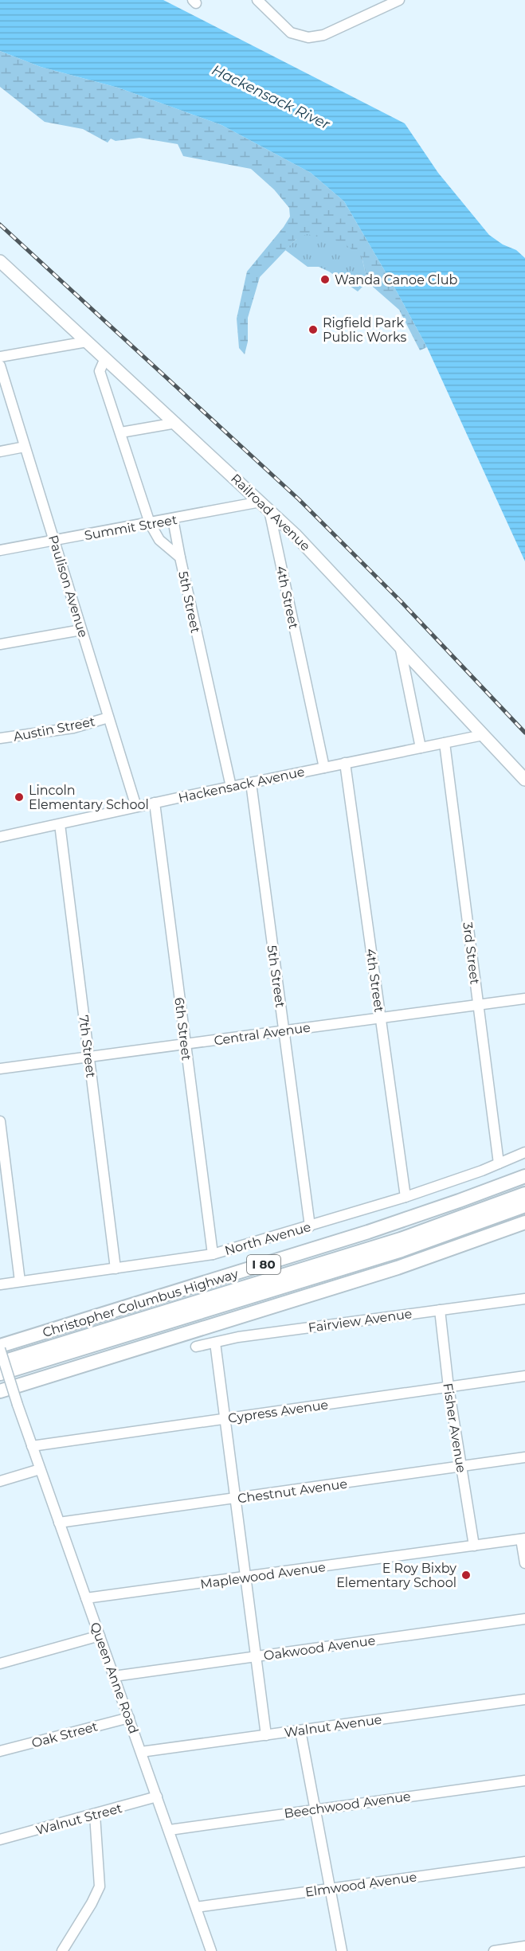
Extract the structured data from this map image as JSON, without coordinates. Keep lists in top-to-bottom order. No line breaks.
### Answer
{"streets":{"highway":["I 80","Christopher Columbus Highway"],"main road":["Railroad Avenue"],"street":["Summit Street","Paulison Avenue","4th Street","5th Street","Austin Street","Hackensack Avenue","3rd Street","6th Street","Central Avenue","7th Street","North Avenue","Fairview Avenue","Cypress Avenue","Fisher Avenue","Chestnut Avenue","Maplewood Avenue","Oakwood Avenue","Queen Anne Road","Walnut Avenue","Oak Street","Beechwood Avenue","Walnut Street","Elmwood Avenue"]},"crossings":[["Railroad Avenue","Summit Street"],["Railroad Avenue","4th Street"],["Railroad Avenue","5th Street"],["Railroad Avenue","Hackensack Avenue"],["Summit Street","Paulison Avenue"],["Summit Street","5th Street"],["Paulison Avenue","Austin Street"],["Paulison Avenue","Hackensack Avenue"],["4th Street","Hackensack Avenue"],["4th Street","Central Avenue"],["4th Street","North Avenue"],["5th Street","Hackensack Avenue"],["5th Street","Central Avenue"],["5th Street","North Avenue"],["Hackensack Avenue","3rd Street"],["Hackensack Avenue","6th Street"],["Hackensack Avenue","7th Street"],["3rd Street","Central Avenue"],["3rd Street","North Avenue"],["6th Street","Central Avenue"],["6th Street","North Avenue"],["Central Avenue","7th Street"],["7th Street","North Avenue"],["Christopher Columbus Highway","Queen Anne Road"],["Fairview Avenue","Fisher Avenue"],["Cypress Avenue","Fisher Avenue"],["Cypress Avenue","Queen Anne Road"],["Fisher Avenue","Chestnut Avenue"],["Fisher Avenue","Maplewood Avenue"],["Chestnut Avenue","Queen Anne Road"],["Maplewood Avenue","Queen Anne Road"],["Oakwood Avenue","Queen Anne Road"],["Queen Anne Road","Walnut Avenue"],["Queen Anne Road","Oak Street"],["Queen Anne Road","Beechwood Avenue"],["Queen Anne Road","Walnut Street"],["Queen Anne Road","Elmwood Avenue"]],"water":["Hackensack River"],"places":["Wanda Canoe Club","Rigfield Park Public Works","Lincoln Elementary School","E Roy Bixby Elementary School"]}
